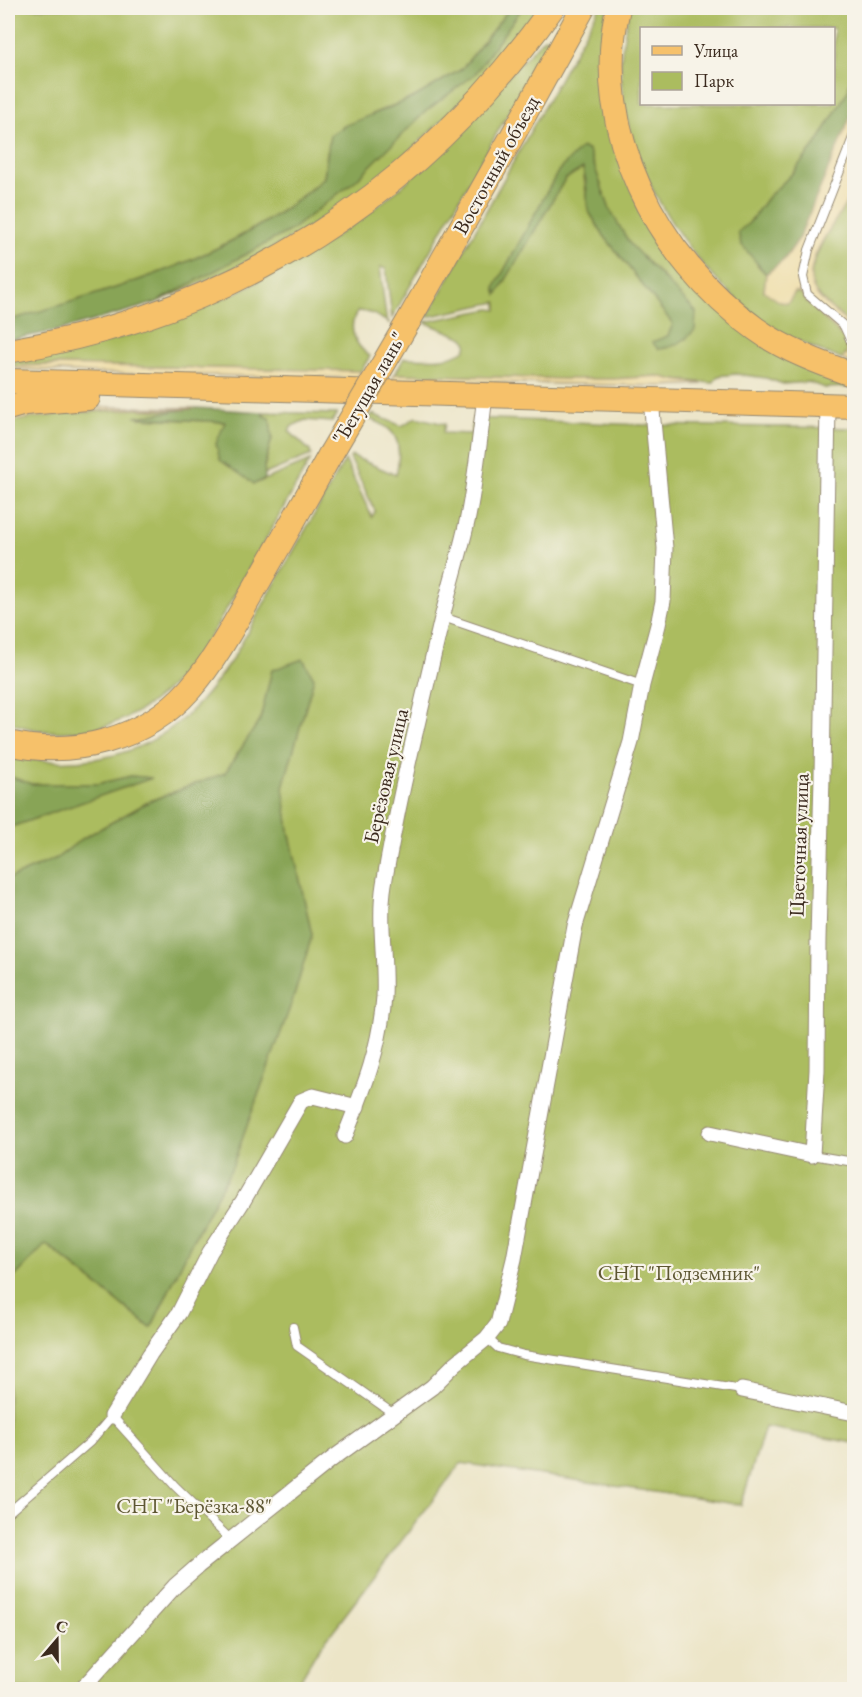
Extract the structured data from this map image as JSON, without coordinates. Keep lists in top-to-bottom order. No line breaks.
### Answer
{"streets":{"main road":["Восточный объезд","\"Бегущая лань\""],"street":["Берёзовая улица","Цветочная улица"]},"crossings":[["Восточный объезд","\"Бегущая лань\""]],"parks":["СНТ \"Подземник\"","СНТ \"Берёзка-88\""],"legend":["Улица","Парк"],"north":"top"}
